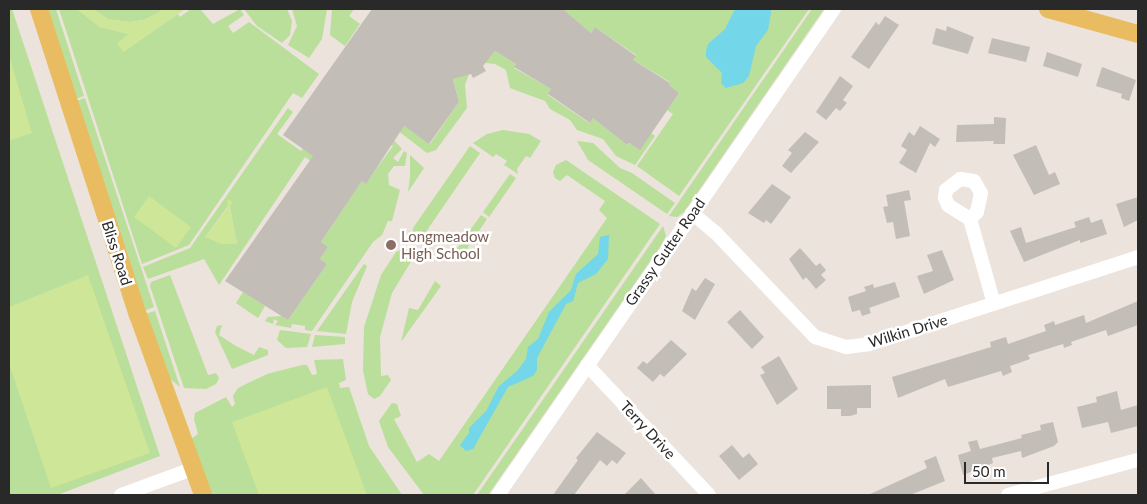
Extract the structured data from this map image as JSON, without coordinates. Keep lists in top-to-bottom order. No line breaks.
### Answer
{"streets":{"main road":["Bliss Road"],"street":["Grassy Gutter Road","Wilkin Drive","Terry Drive"]},"crossings":[["Grassy Gutter Road","Wilkin Drive"],["Grassy Gutter Road","Terry Drive"]],"places":["Longmeadow High School"],"scale_bar":"50 m"}
